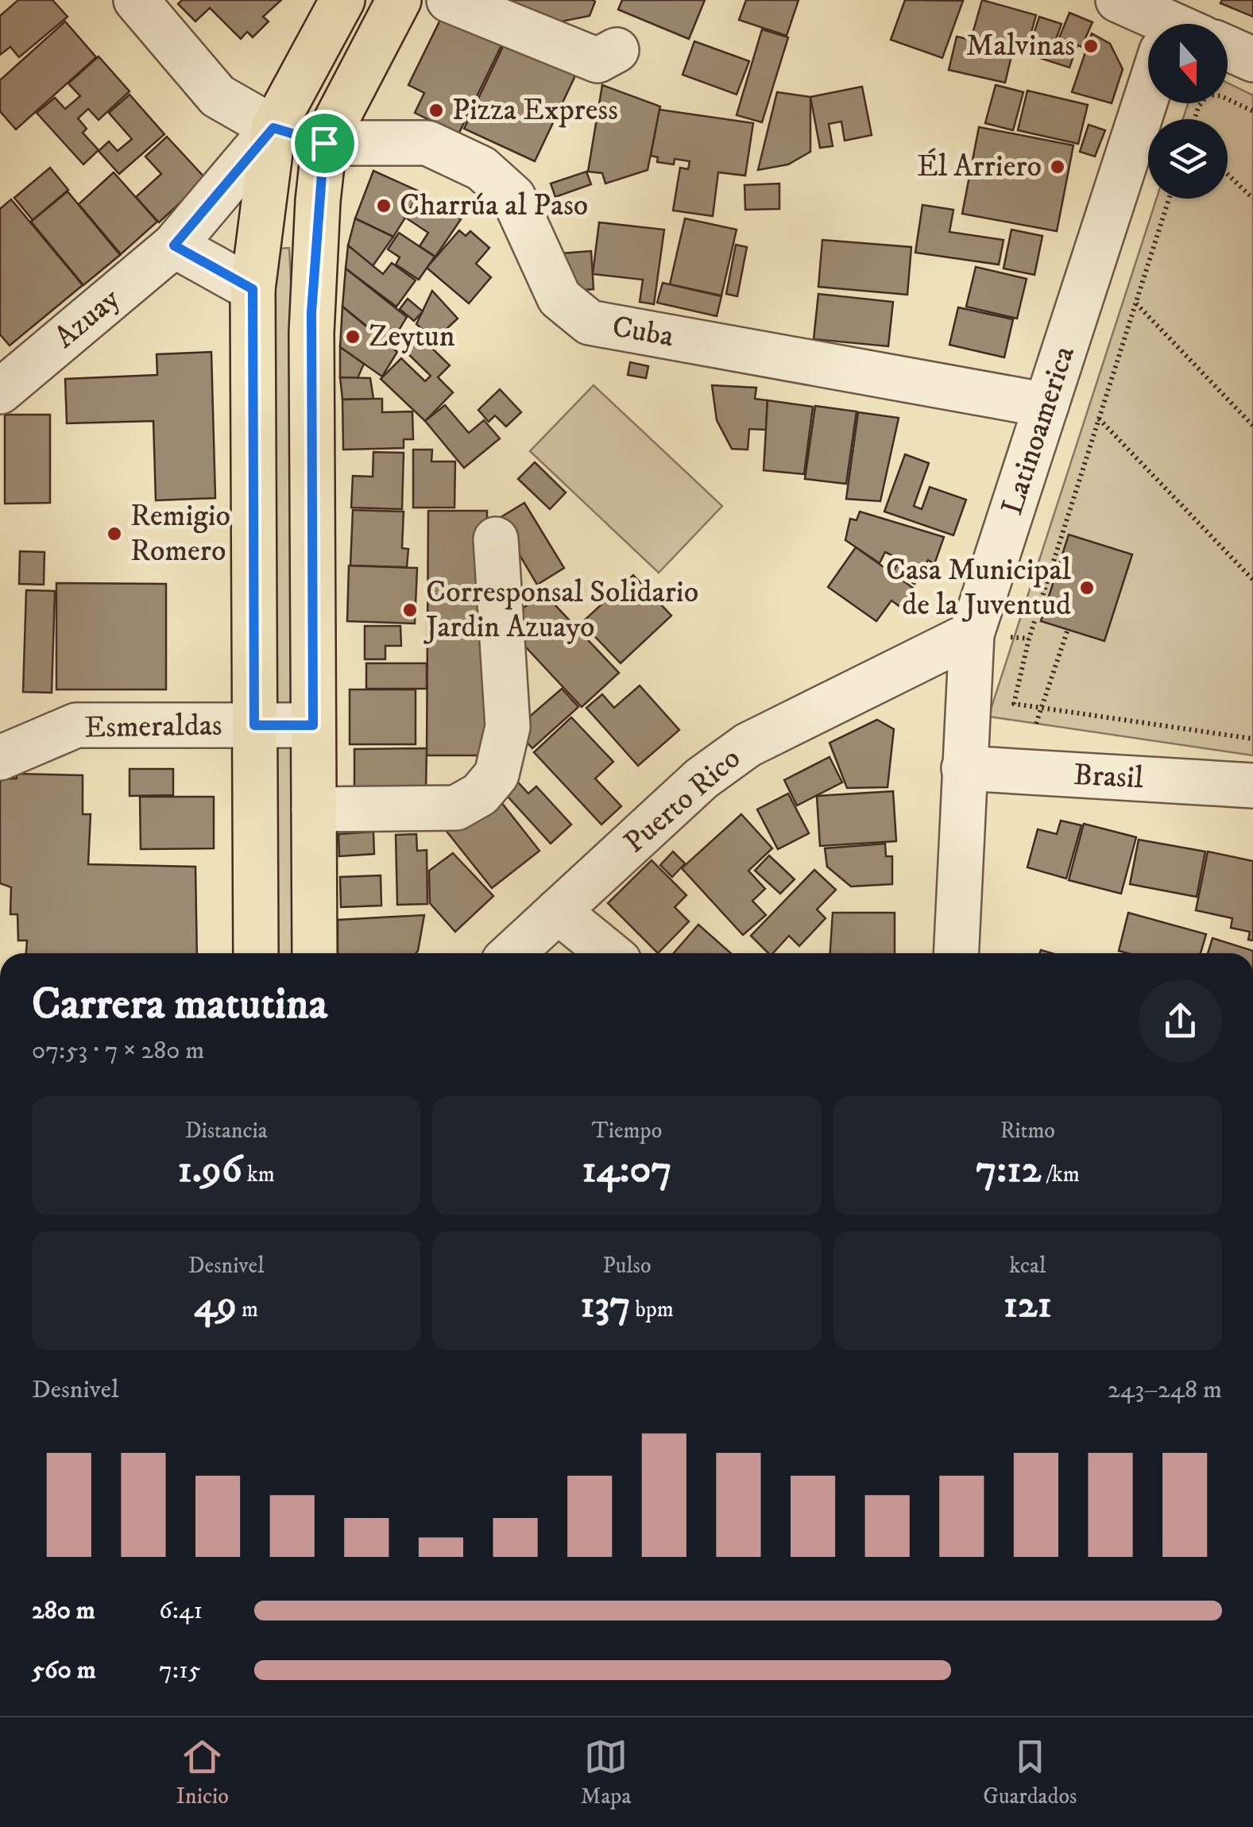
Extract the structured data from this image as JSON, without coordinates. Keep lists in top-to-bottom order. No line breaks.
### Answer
{"streets":{"street":["Azuay","Cuba","Latinoamerica","Esmeraldas","Brasil","Puerto Rico"]},"crossings":[["Cuba","Latinoamerica"],["Latinoamerica","Brasil"],["Latinoamerica","Puerto Rico"]],"places":["Malvinas","Pizza Express","Él Arriero","Charrúa al Paso","Zeytun","Remigio Romero","Casa Municipal de la Juventud","Corresponsal Solidario Jardin Azuayo"],"north":"bottom","page":{"heading":["Carrera matutina","07:53 · 7 × 280 m"],"stats":[["Distancia","1.96 km"],["Tiempo","14:07"],["Ritmo","7:12 /km"],["Desnivel","49 m"],["Pulso","137 bpm"],["kcal","121"]],"chart":["Desnivel","243–248 m"],"list":[{"name":"280 m","note":"6:41"},{"name":"560 m","note":"7:15"}],"tabs":["Inicio","Mapa","Guardados"]}}
